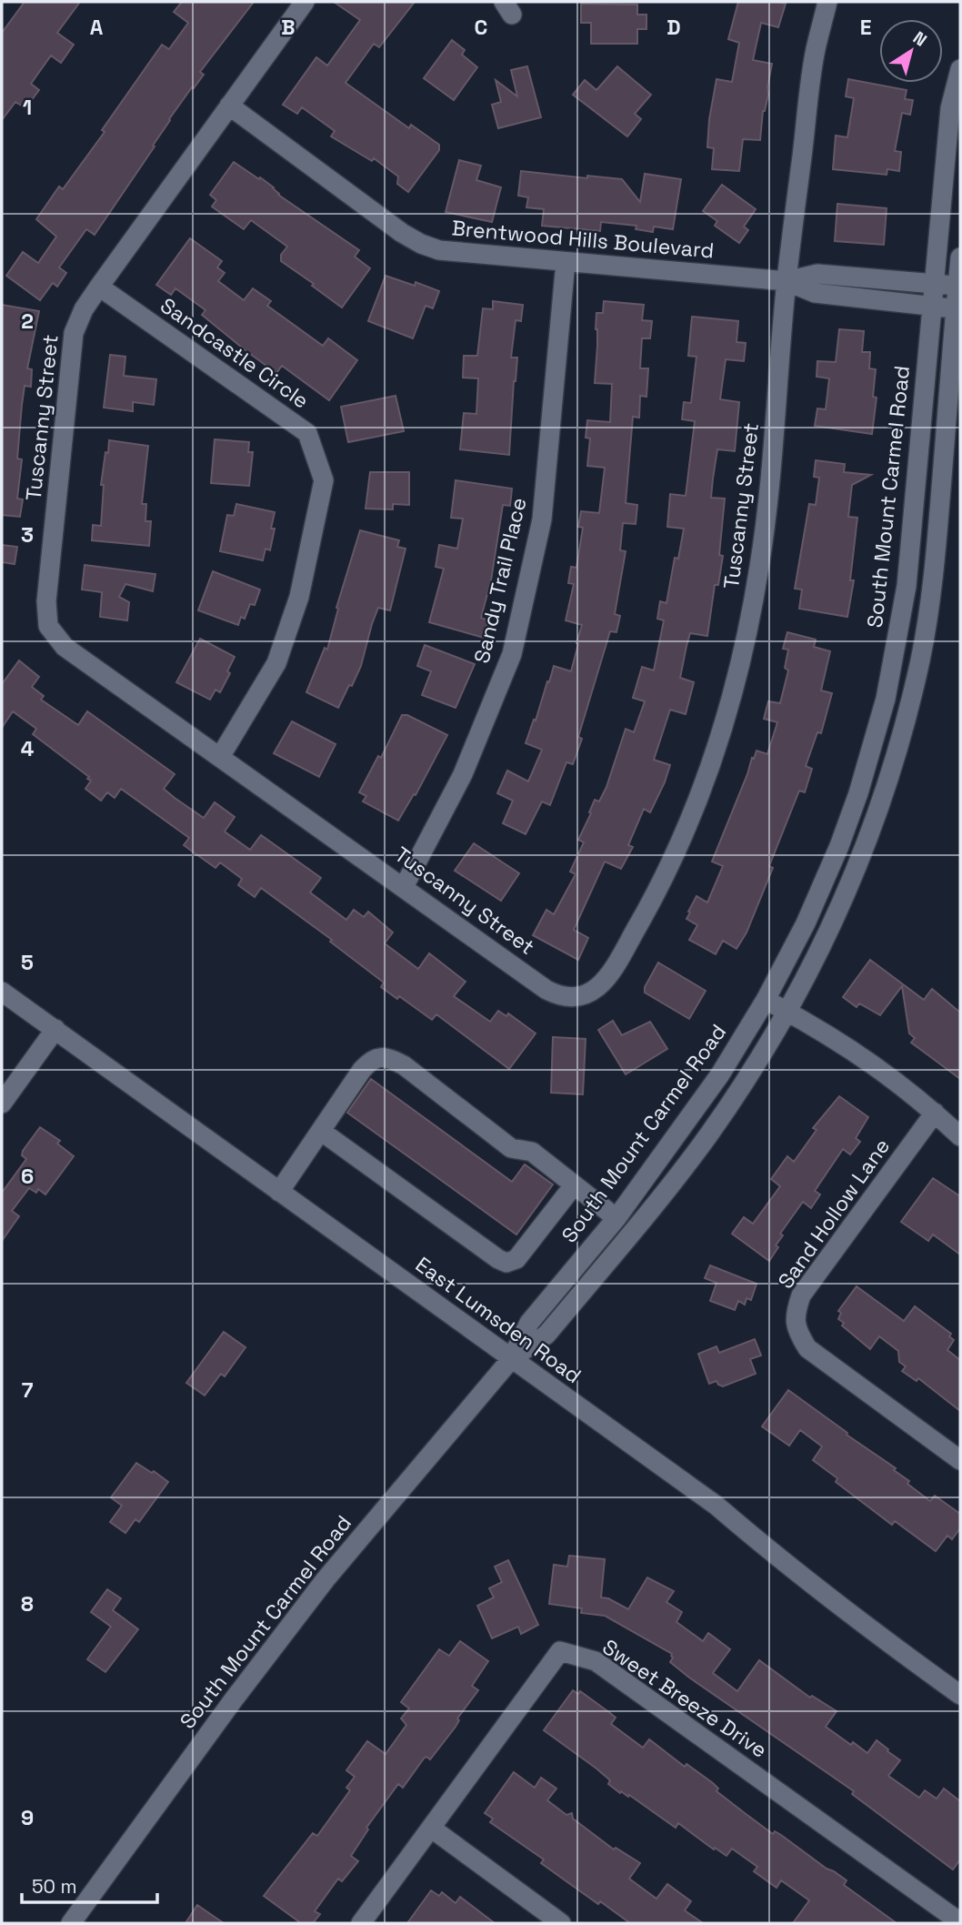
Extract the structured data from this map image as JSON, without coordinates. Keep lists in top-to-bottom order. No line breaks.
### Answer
{"streets":{"street":["Brentwood Hills Boulevard","Sandcastle Circle","Tuscanny Street","South Mount Carmel Road","Sandy Trail Place","Sand Hollow Lane","East Lumsden Road","Sweet Breeze Drive"]},"crossings":[["Brentwood Hills Boulevard","Tuscanny Street"],["Brentwood Hills Boulevard","South Mount Carmel Road"],["Brentwood Hills Boulevard","Sandy Trail Place"],["Sandcastle Circle","Tuscanny Street"],["Tuscanny Street","Sandy Trail Place"],["South Mount Carmel Road","East Lumsden Road"]],"scale_bar":"50 m","north":"top right","grid":{"columns":["A","B","C","D","E"],"rows":["1","2","3","4","5","6","7","8","9"]}}
